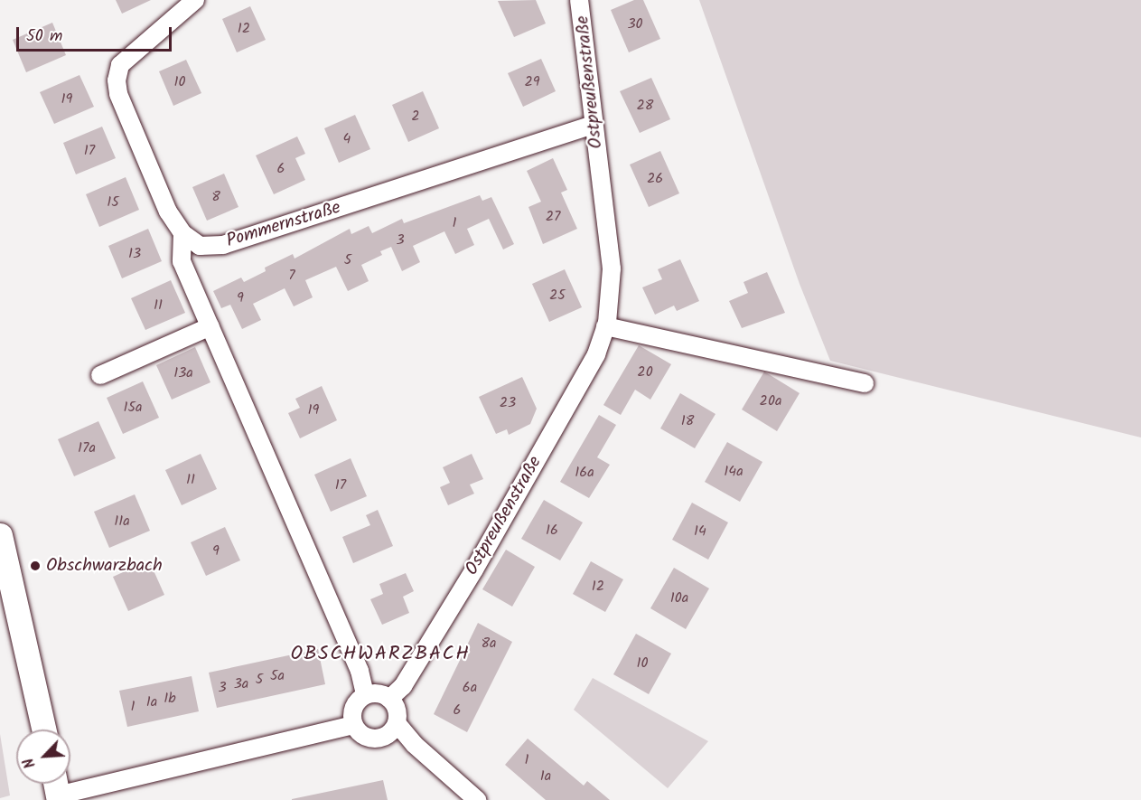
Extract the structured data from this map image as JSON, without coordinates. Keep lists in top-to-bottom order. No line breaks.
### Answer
{"streets":{"street":["Ostpreußenstraße","Pommernstraße"]},"crossings":[["Ostpreußenstraße","Pommernstraße"]],"districts":["OBSCHWARZBACH"],"places":["Obschwarzbach"],"house_numbers":["30","12","10","29","19","28","2","4","17","6","26","8","15","27","1","3","13","5","7","25","9","11","20","13a","20a","23","15a","19","18","17a","14a","16a","11","17","11a","16","14","9","12","10a","8a","10","5a","5","3a","3","6a","1b","1a","1","6","1","1a"],"scale_bar":"50 m","north":"bottom left"}
